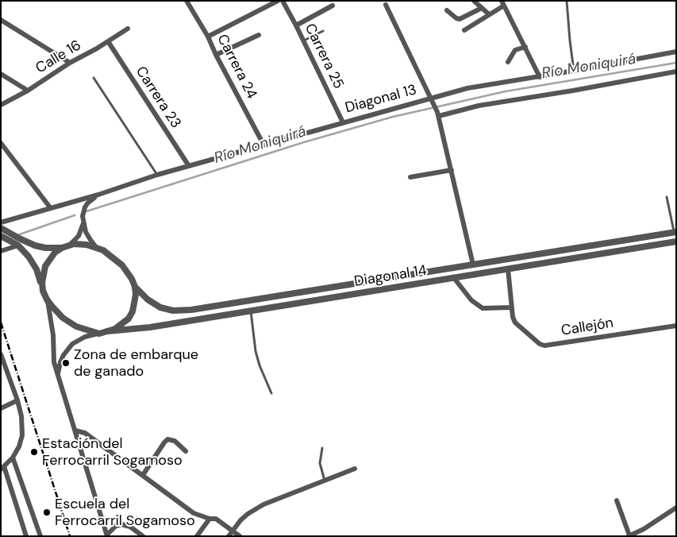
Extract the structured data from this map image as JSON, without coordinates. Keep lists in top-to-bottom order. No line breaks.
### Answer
{"streets":{"street":["Carrera 25","Calle 16","Carrera 24","Carrera 23","Diagonal 13","Diagonal 14","Callejón"]},"crossings":[["Carrera 25","Diagonal 13"],["Calle 16","Carrera 23"],["Carrera 24","Diagonal 13"],["Carrera 23","Diagonal 13"],["Diagonal 13","Diagonal 14"]],"water":["Río Moniquirá"],"places":["Zona de embarque de ganado","Estación del Ferrocarril Sogamoso","Escuela del Ferrocarril Sogamoso"]}
